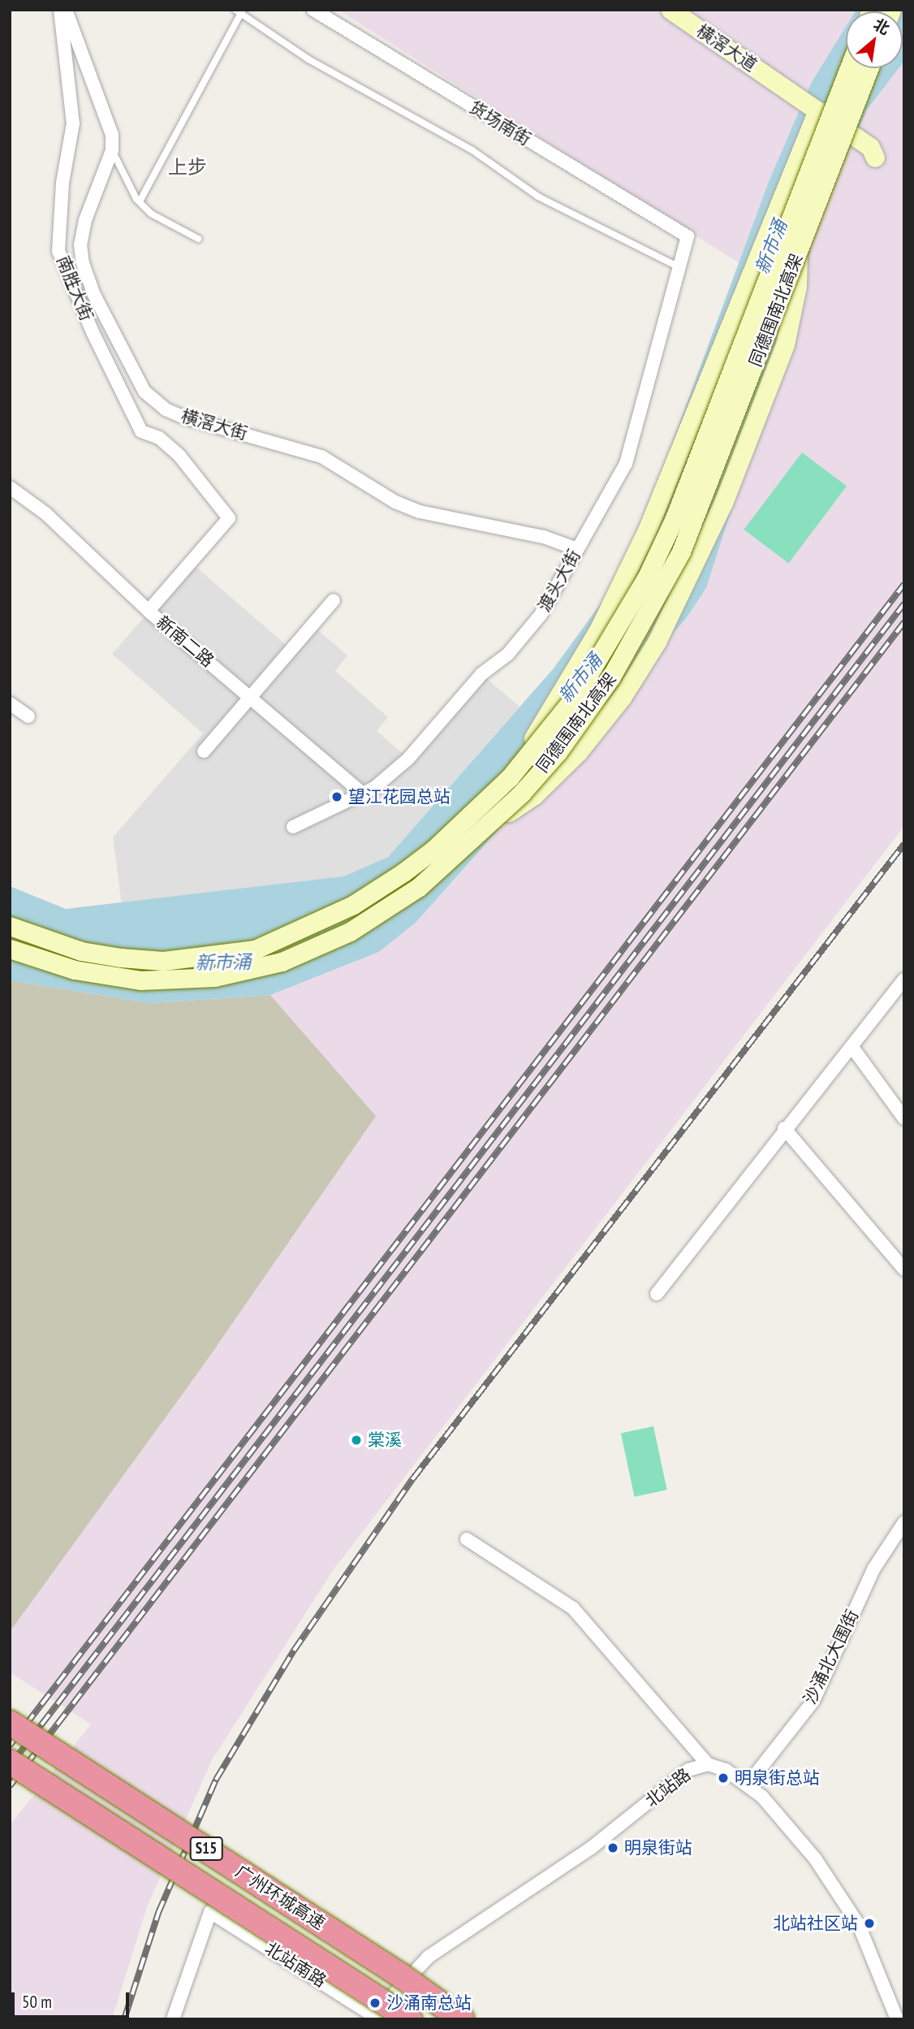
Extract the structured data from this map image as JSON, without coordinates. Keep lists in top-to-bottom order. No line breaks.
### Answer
{"streets":{"highway":["S15","广州环城高速"],"main road":["横滘大道","同德围南北高架"],"street":["货场南街","南胜大街","横滘大街","渡头大街","新南二路","沙涌北大围街","北站路","北站南路"]},"crossings":[["货场南街","渡头大街"],["南胜大街","新南二路"],["横滘大街","渡头大街"],["渡头大街","新南二路"],["沙涌北大围街","北站路"],["北站路","北站南路"]],"districts":["上步"],"water":["新市涌"],"places":["望江花园总站","棠溪","明泉街总站","明泉街站","北站社区站","沙涌南总站"],"scale_bar":"50 m","north":"top right"}
